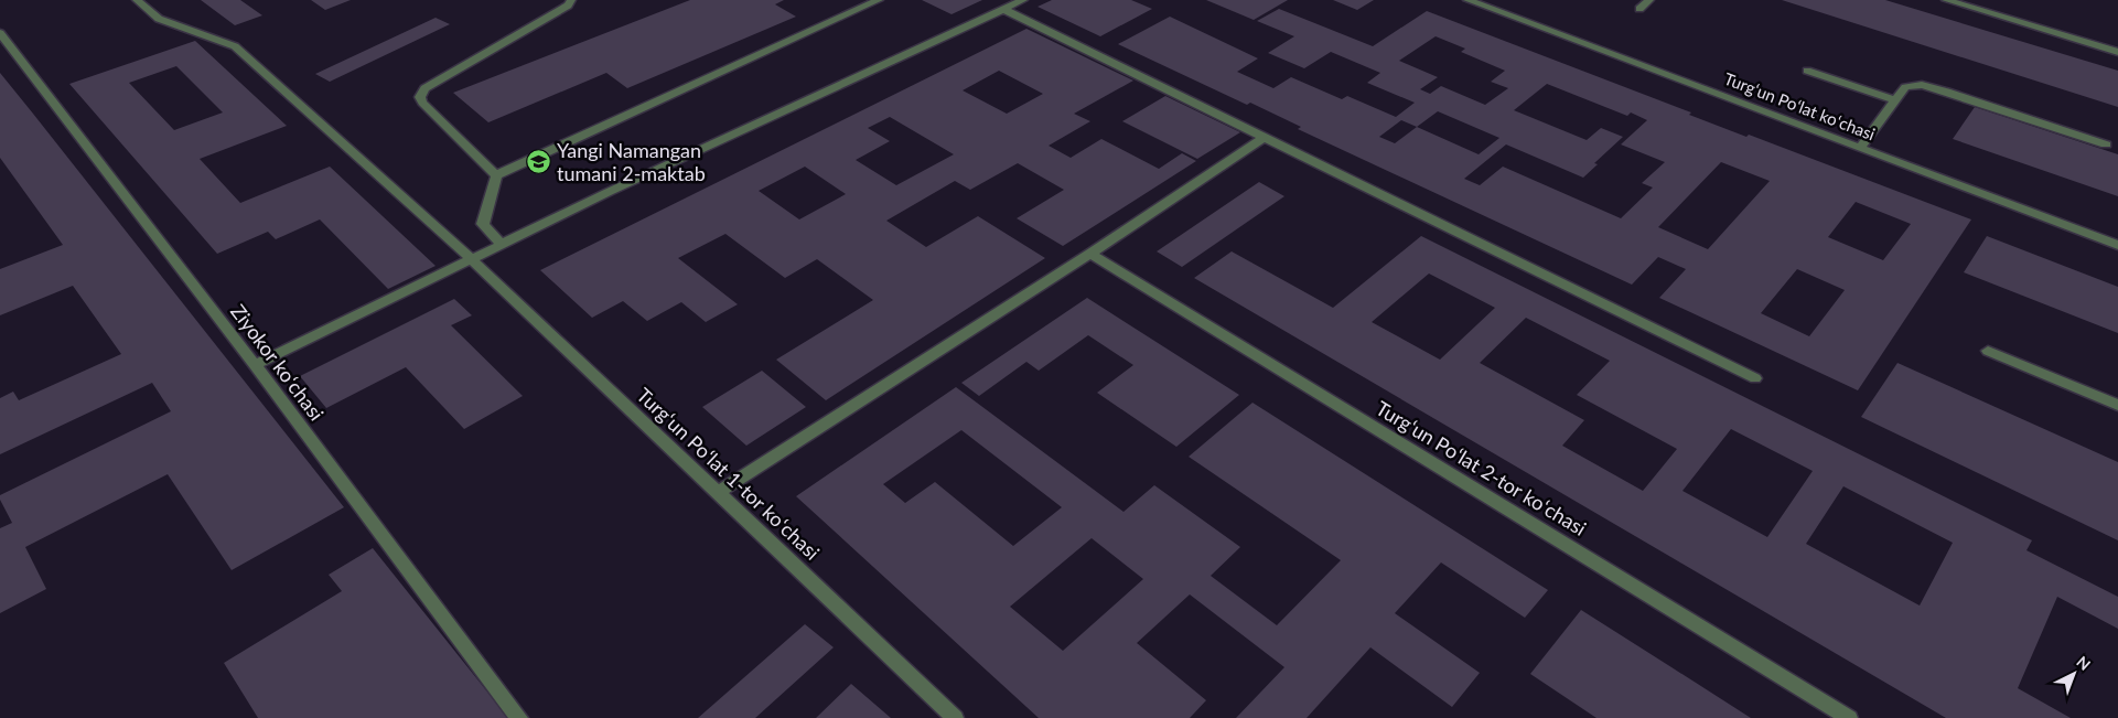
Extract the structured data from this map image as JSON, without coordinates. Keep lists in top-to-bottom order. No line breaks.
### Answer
{"streets":{"street":["Turgʻun Poʻlat koʻchasi","Ziyokor koʻchasi","Turgʻun Poʻlat 2-tor koʻchasi","Turgʻun Poʻlat 1-tor koʻchasi"]},"places":{"school or university":["Yangi Namangan tumani 2-maktab"]},"north":"top right"}
